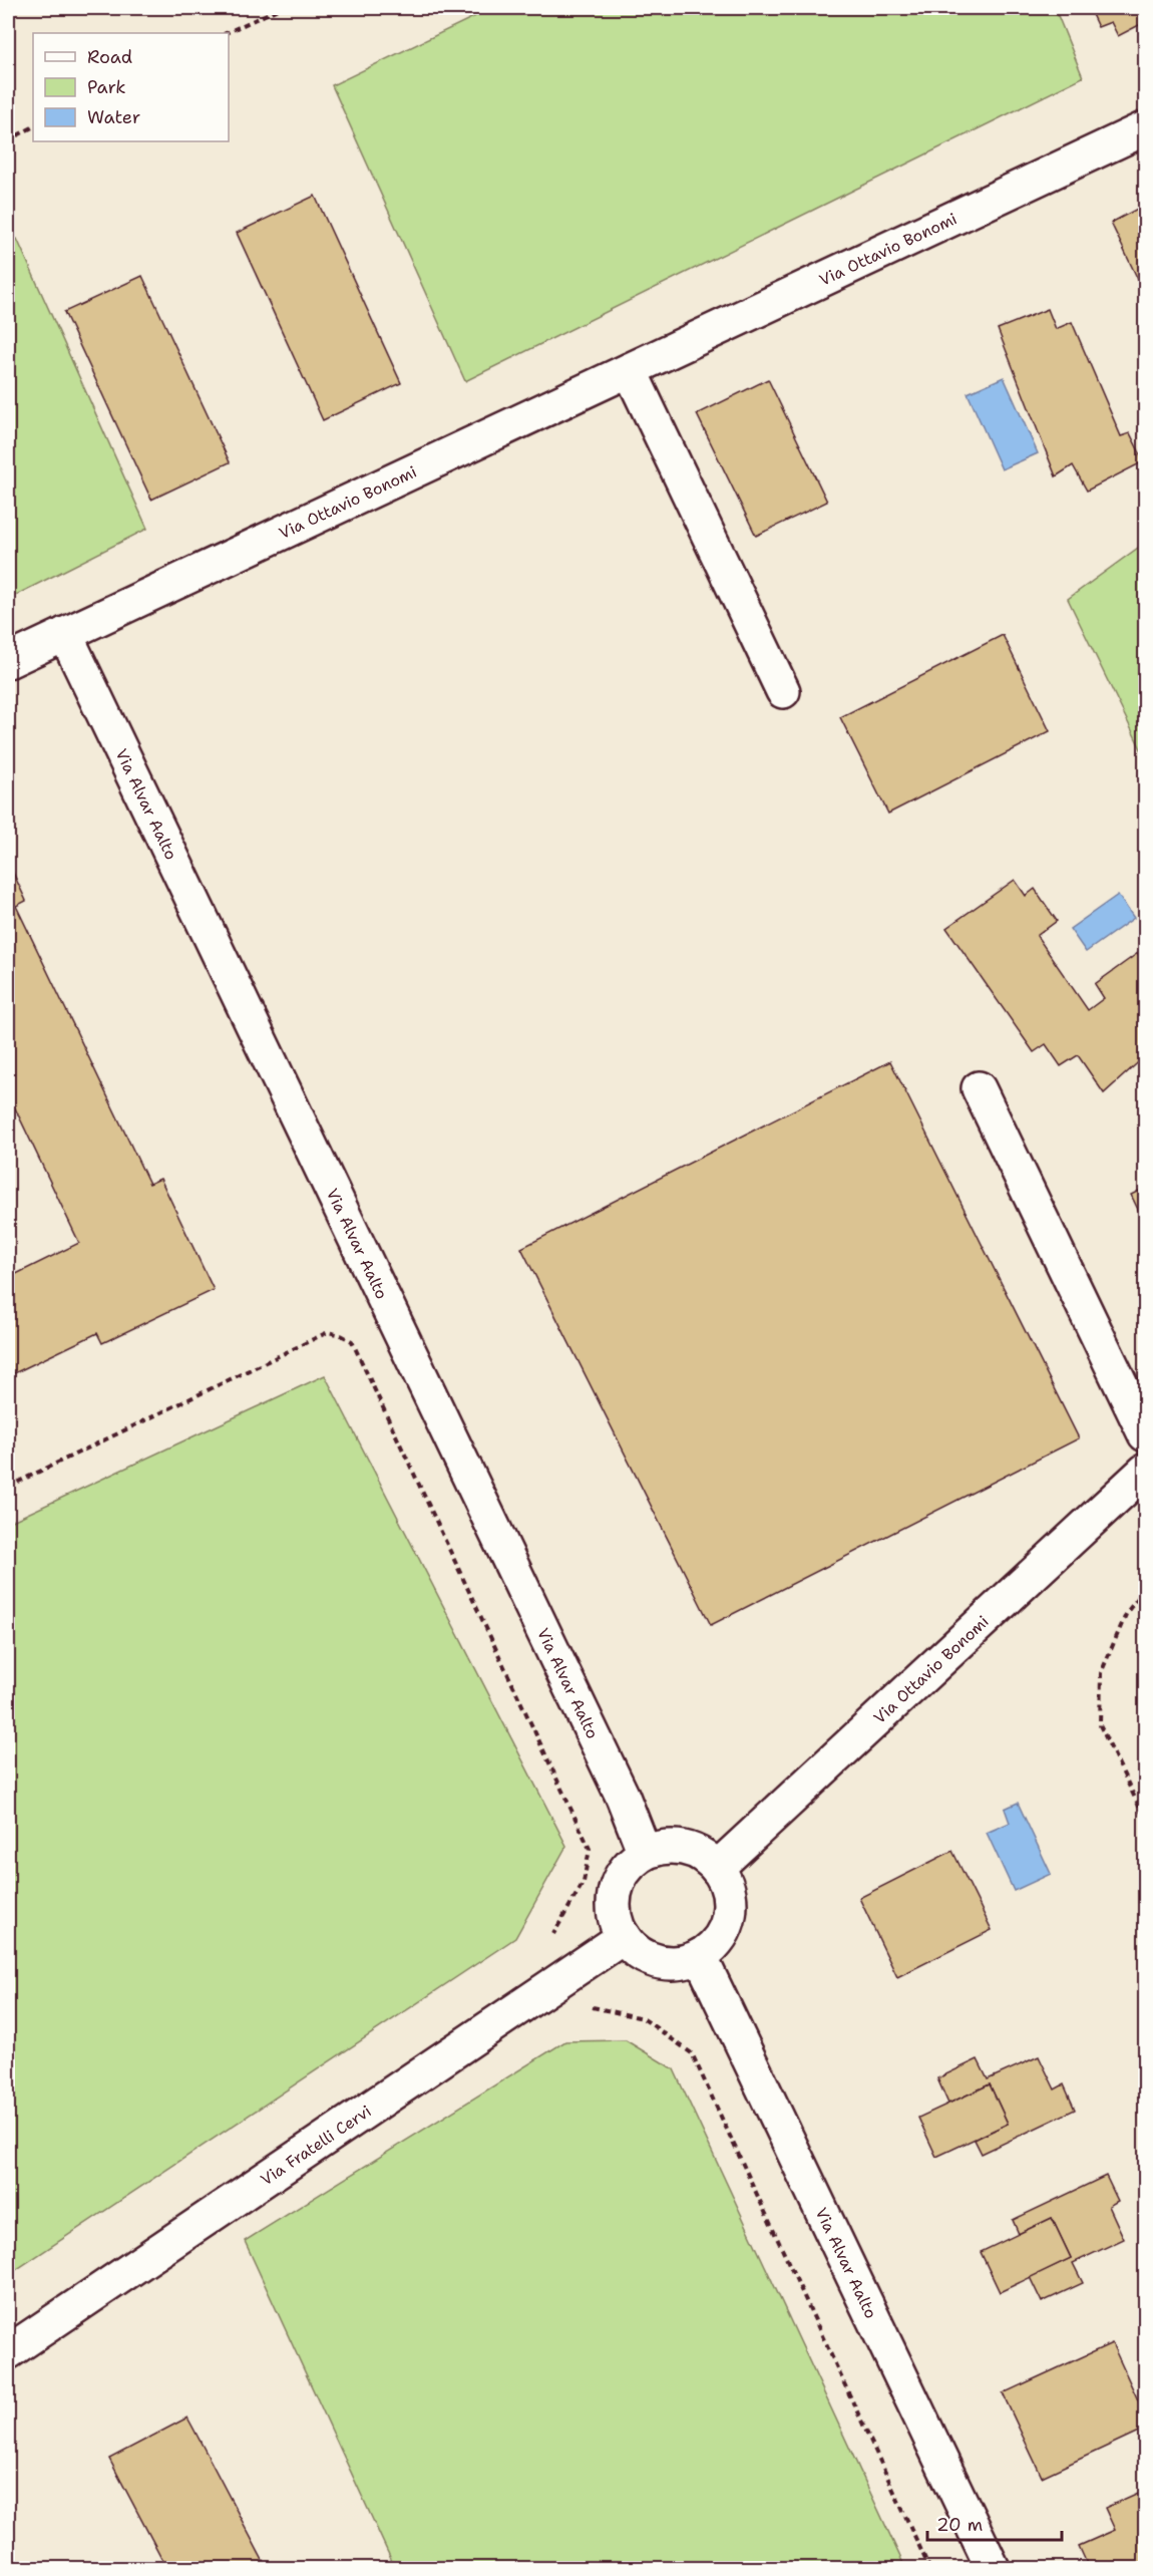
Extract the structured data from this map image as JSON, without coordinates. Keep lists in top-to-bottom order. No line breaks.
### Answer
{"streets":{"street":["Via Ottavio Bonomi","Via Alvar Aalto","Via Fratelli Cervi"]},"crossings":[["Via Ottavio Bonomi","Via Alvar Aalto"],["Via Ottavio Bonomi","Via Fratelli Cervi"],["Via Alvar Aalto","Via Fratelli Cervi"]],"legend":["Road","Park","Water"],"scale_bar":"20 m"}
